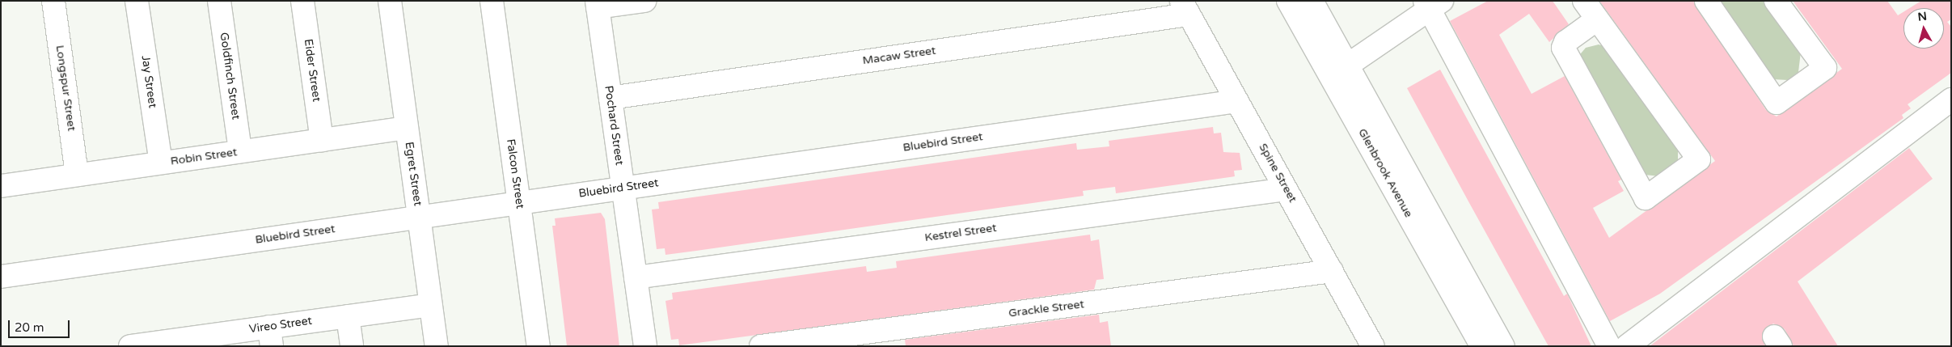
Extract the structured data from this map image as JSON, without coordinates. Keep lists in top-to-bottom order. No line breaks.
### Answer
{"streets":{"street":["Macaw Street","Eider Street","Goldfinch Street","Jay Street","Longspur Street","Pochard Street","Bluebird Street","Robin Street","Spine Street","Glenbrook Avenue","Egret Street","Falcon Street","Kestrel Street","Grackle Street","Vireo Street"]},"crossings":[["Macaw Street","Pochard Street"],["Macaw Street","Spine Street"],["Eider Street","Robin Street"],["Goldfinch Street","Robin Street"],["Jay Street","Robin Street"],["Longspur Street","Robin Street"],["Pochard Street","Bluebird Street"],["Pochard Street","Kestrel Street"],["Bluebird Street","Spine Street"],["Bluebird Street","Egret Street"],["Bluebird Street","Falcon Street"],["Robin Street","Egret Street"],["Spine Street","Kestrel Street"],["Spine Street","Grackle Street"],["Egret Street","Vireo Street"]],"scale_bar":"20 m","north":"top"}
